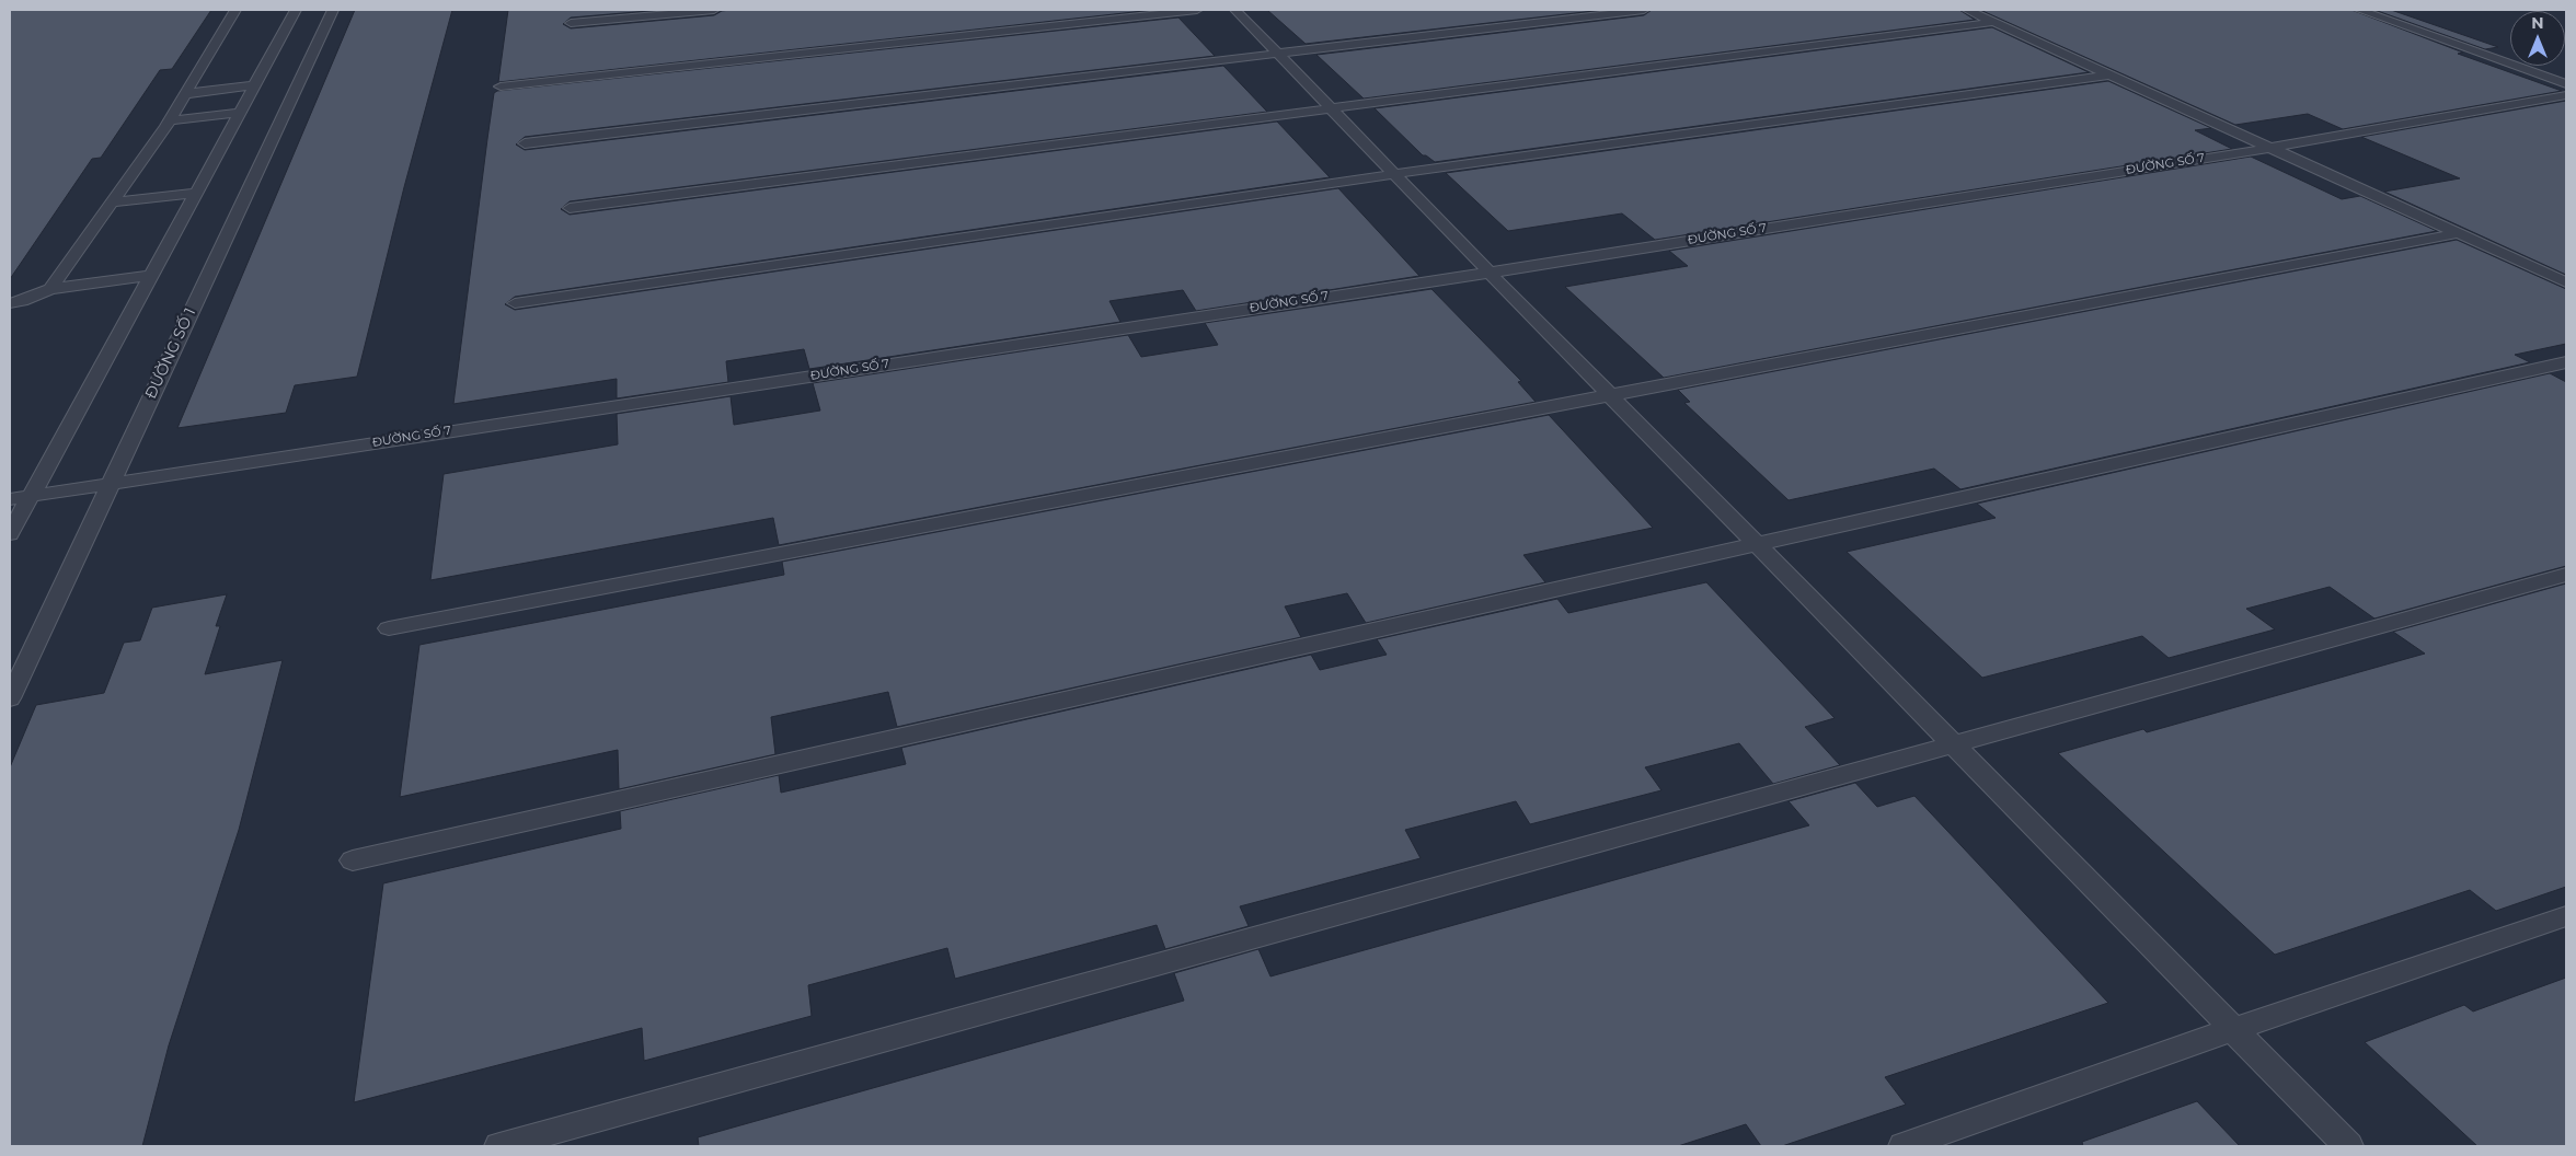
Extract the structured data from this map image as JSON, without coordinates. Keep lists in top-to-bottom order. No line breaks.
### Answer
{"streets":{"lane":["ĐƯỜNG SỐ 7","ĐƯỜNG SỐ 1"]},"crossings":[["ĐƯỜNG SỐ 7","ĐƯỜNG SỐ 1"]],"north":"top"}
